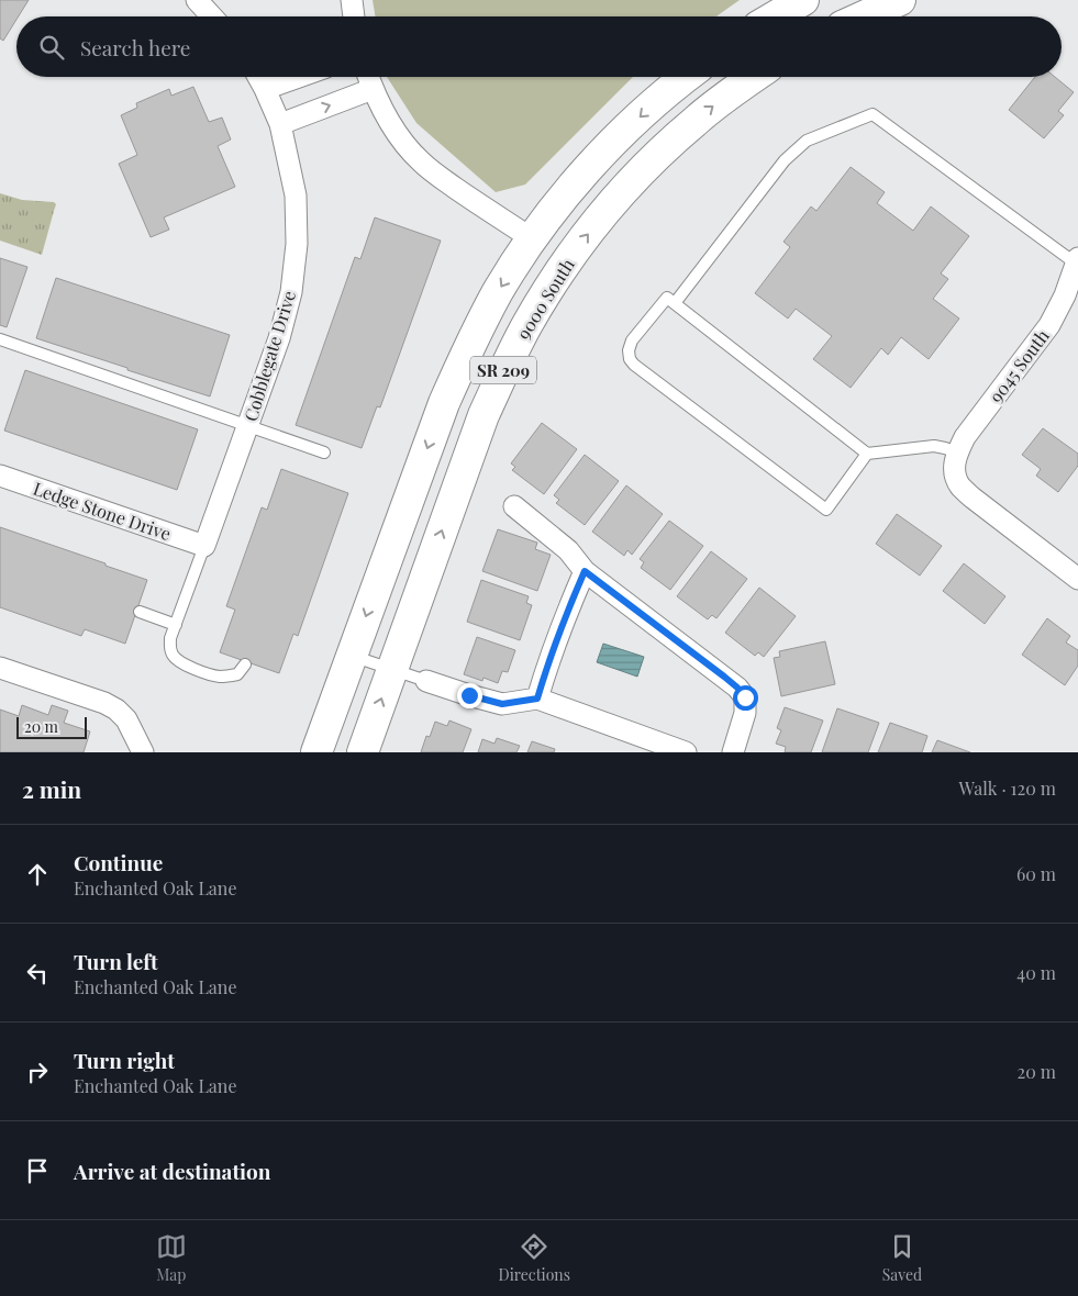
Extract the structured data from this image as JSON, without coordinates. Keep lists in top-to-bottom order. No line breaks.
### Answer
{"streets":{"main road":["9000 South","SR 209"],"street":["Cobblegate Drive","9045 South","Ledge Stone Drive"]},"crossings":[["Cobblegate Drive","Ledge Stone Drive"]],"scale_bar":"20 m","page":{"search":"Search here","scale":"20 m","heading":["2 min","Walk · 120 m"],"list":[["Continue","Enchanted Oak Lane","60 m"],["Turn left","Enchanted Oak Lane","40 m"],["Turn right","Enchanted Oak Lane","20 m"],"Arrive at destination"],"nav":["Map","Directions","Saved"]}}
